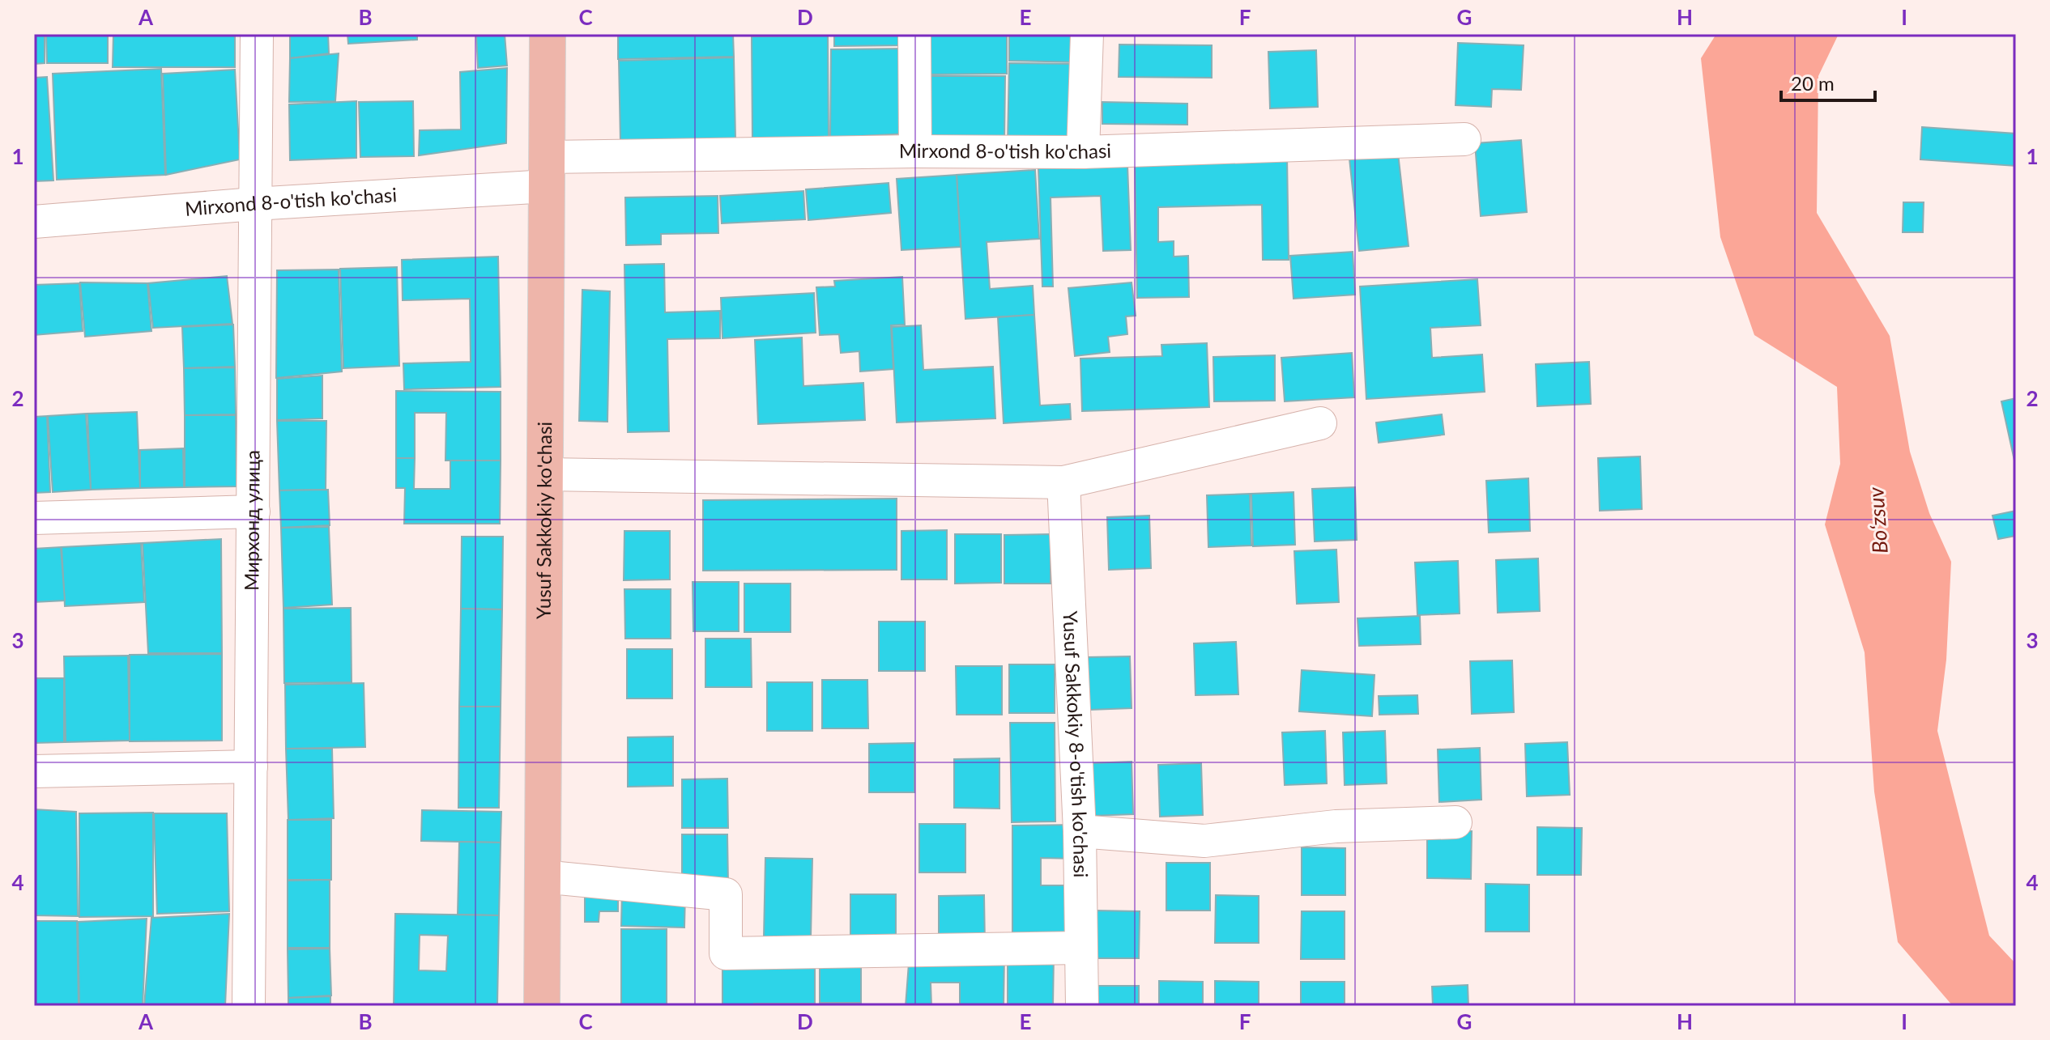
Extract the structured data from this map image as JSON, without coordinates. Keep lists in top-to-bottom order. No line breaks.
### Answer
{"streets":{"main road":["Yusuf Sakkokiy ko'chasi"],"street":["Mirxond 8-o'tish ko'chasi","Мирхонд улица","Yusuf Sakkokiy 8-o'tish ko'chasi"]},"crossings":[["Mirxond 8-o'tish ko'chasi","Мирхонд улица"],["Mirxond 8-o'tish ko'chasi","Yusuf Sakkokiy ko'chasi"]],"water":["Boʻzsuv"],"scale_bar":"20 m","grid":{"columns":["A","B","C","D","E","F","G","H","I"],"rows":["1","2","3","4"]}}
